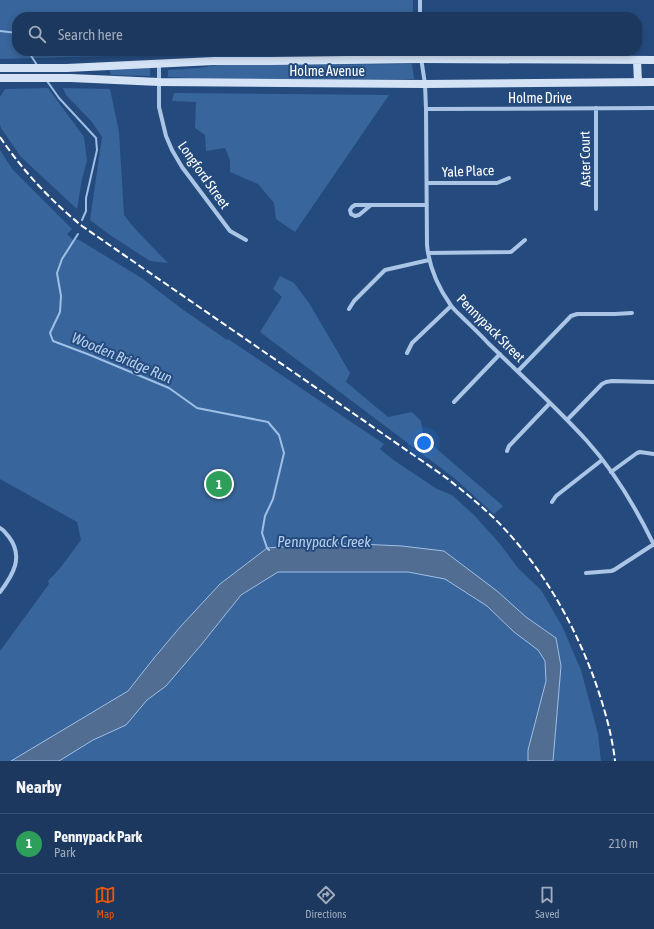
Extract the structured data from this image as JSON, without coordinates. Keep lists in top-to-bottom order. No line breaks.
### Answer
{"streets":{"main road":["Holme Avenue"],"street":["Holme Drive","Aster Court","Yale Place","Longford Street","Pennypack Street"]},"crossings":[["Holme Avenue","Longford Street"],["Holme Avenue","Pennypack Street"],["Holme Drive","Aster Court"],["Holme Drive","Pennypack Street"],["Yale Place","Pennypack Street"]],"water":["Wooden Bridge Run","Pennypack Creek"],"page":{"search":"Search here","pins":"1","heading":"Nearby","list":[{"mark":"1","name":"Pennypack Park","note":"Park","value":"210 m"}],"nav":["Map","Directions","Saved"]}}
